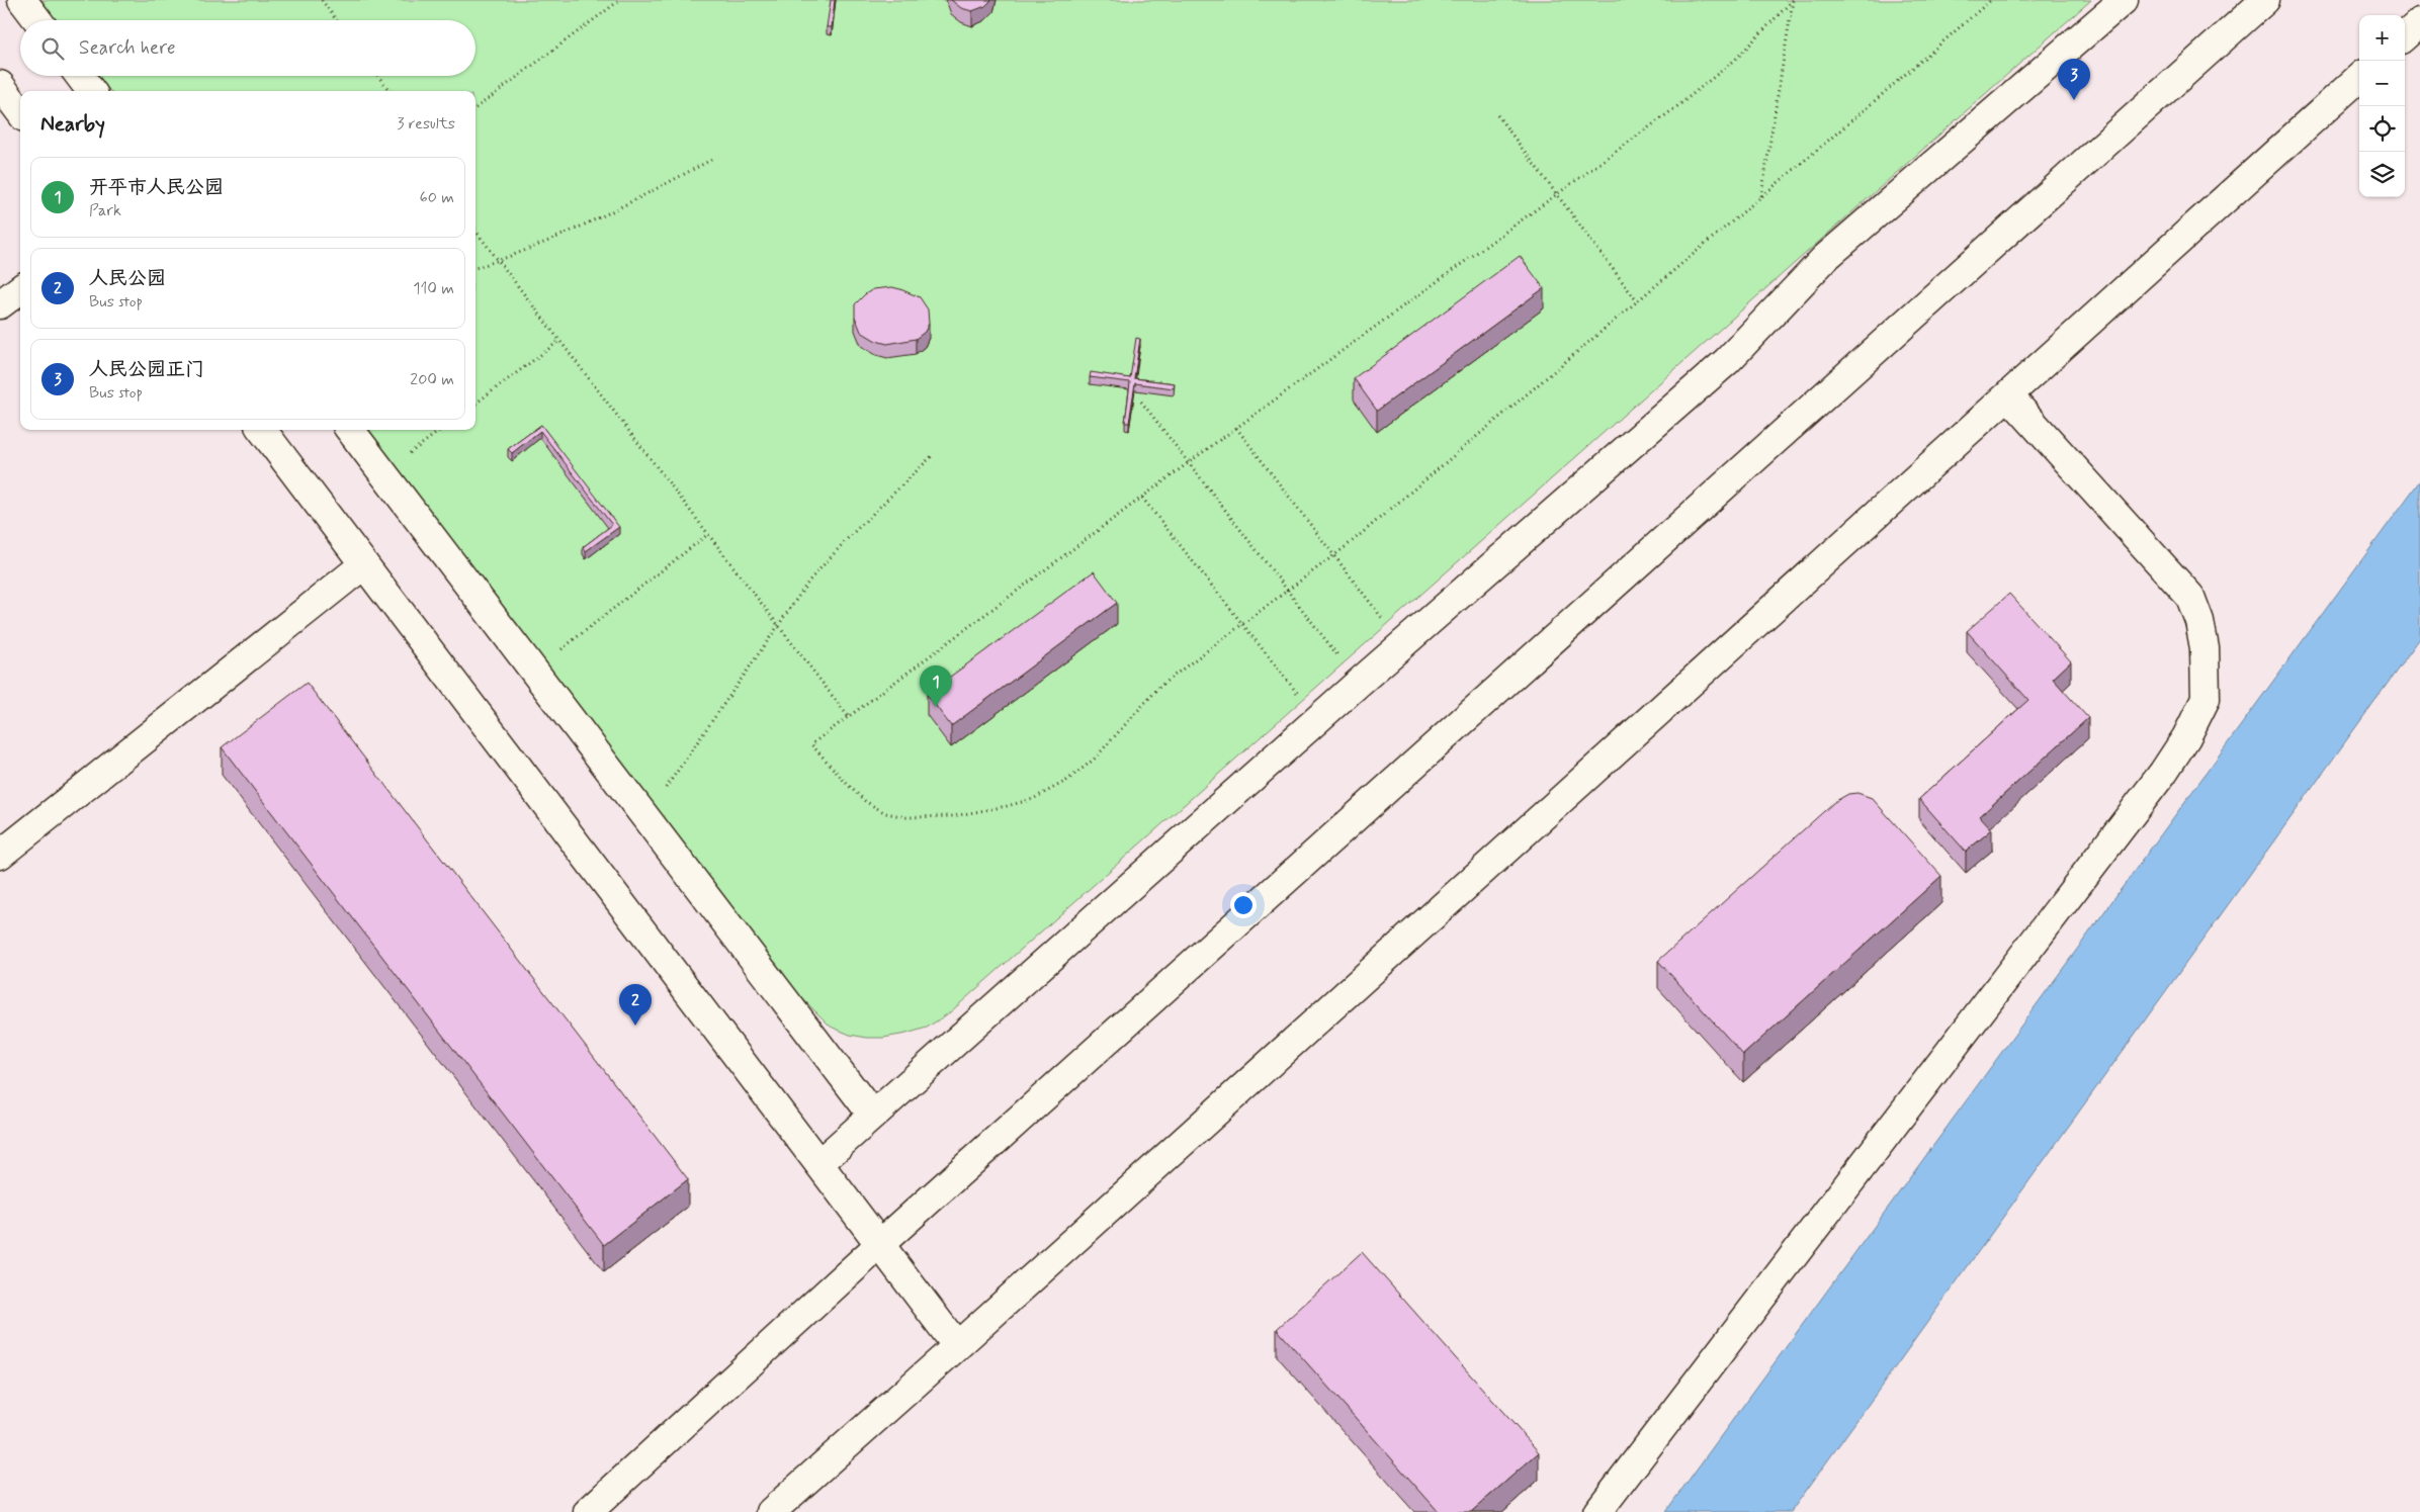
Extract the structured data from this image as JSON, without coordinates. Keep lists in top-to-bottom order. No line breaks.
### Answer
{"page":{"map_buttons":["+","−"],"search":"Search here","pins":["3","1","2"],"heading":["Nearby","3 results"],"list":[{"mark":"1","name":"开平市人民公园","note":"Park","value":"60 m"},{"mark":"2","name":"人民公园","note":"Bus stop","value":"110 m"},{"mark":"3","name":"人民公园正门","note":"Bus stop","value":"200 m"}]}}
